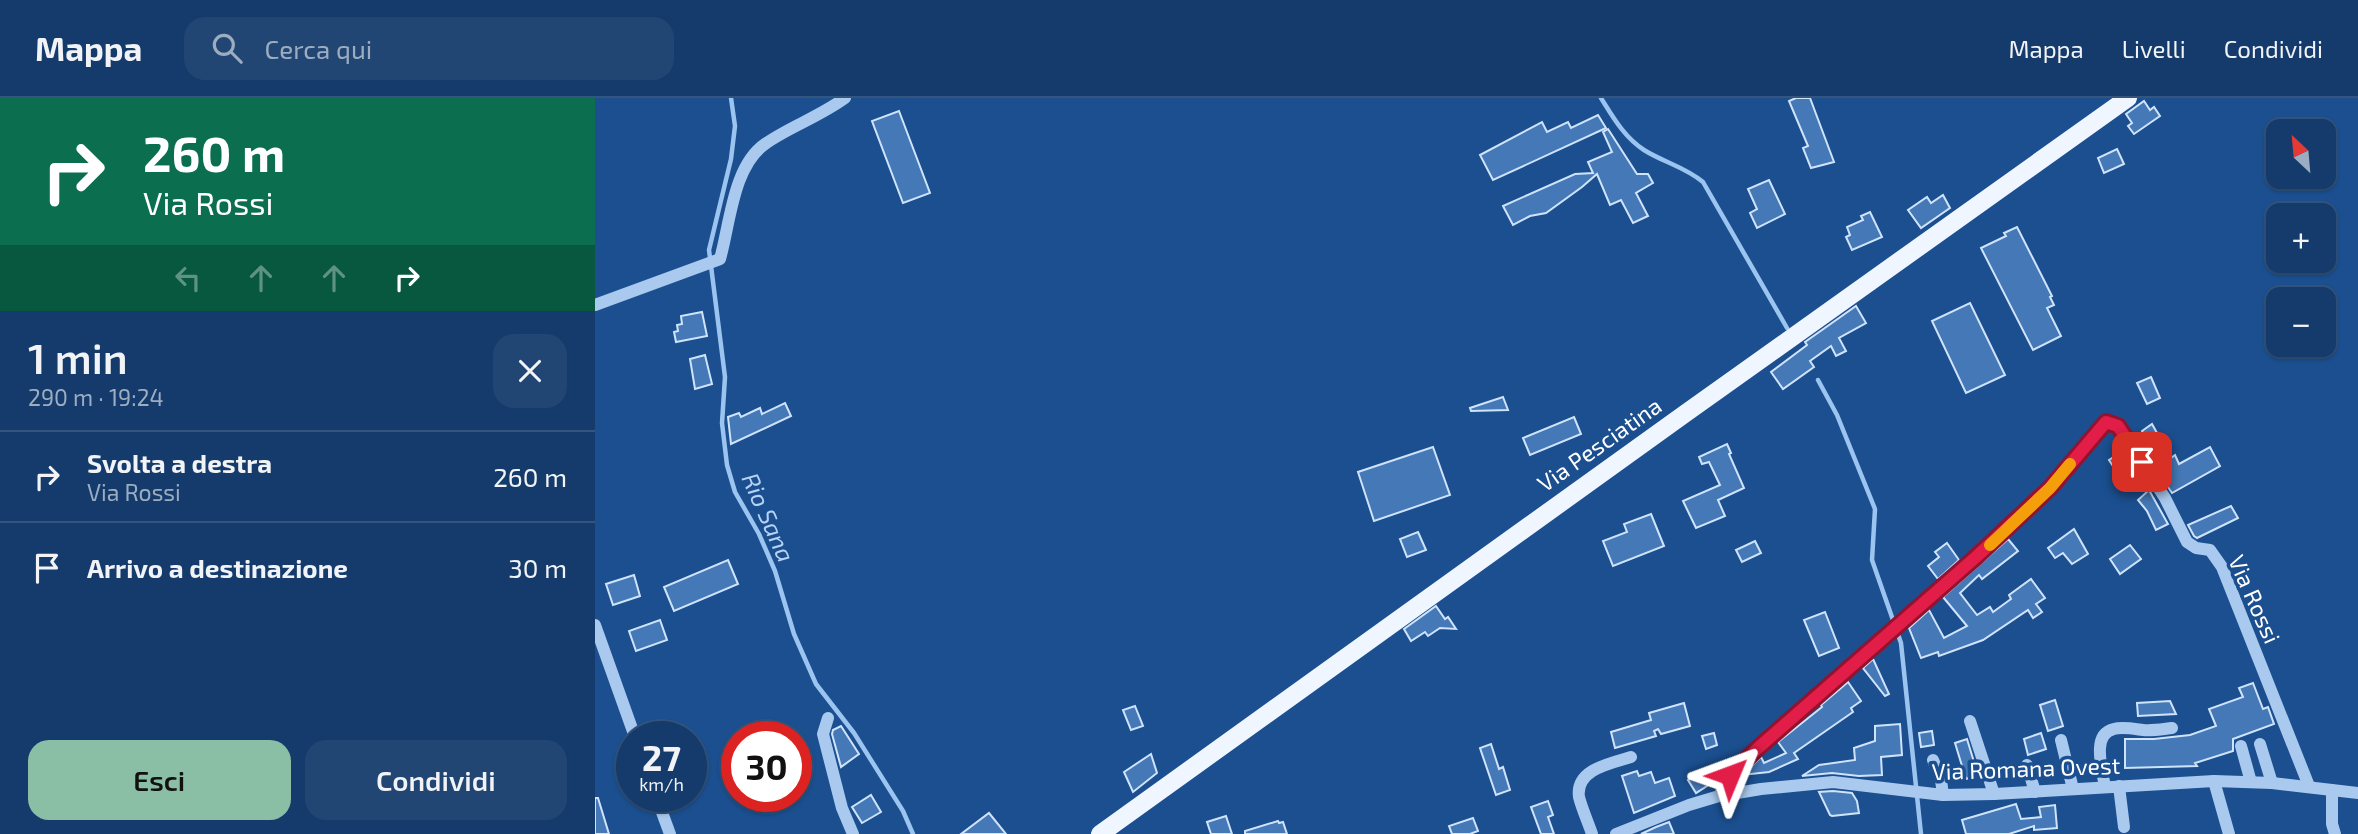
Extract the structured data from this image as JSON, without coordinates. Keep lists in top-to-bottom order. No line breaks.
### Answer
{"streets":{"main road":["Via Pesciatina"],"street":["Via Rossi","Via Romana Ovest"]},"crossings":[["Via Rossi","Via Romana Ovest"]],"water":["Rio Sana"],"north":"top left","page":{"header":"Mappa","search":"Cerca qui","nav":["Mappa","Livelli","Condividi"],"turn":["260 m","Via Rossi"],"map_buttons":["+","−"],"heading":["1 min","290 m · 19:24"],"list":[{"name":"Svolta a destra","note":"Via Rossi","value":"260 m"},{"name":"Arrivo a destinazione","value":"30 m"}],"speed":"27 km/h","limit":"30","buttons":["Esci","Condividi"]}}
